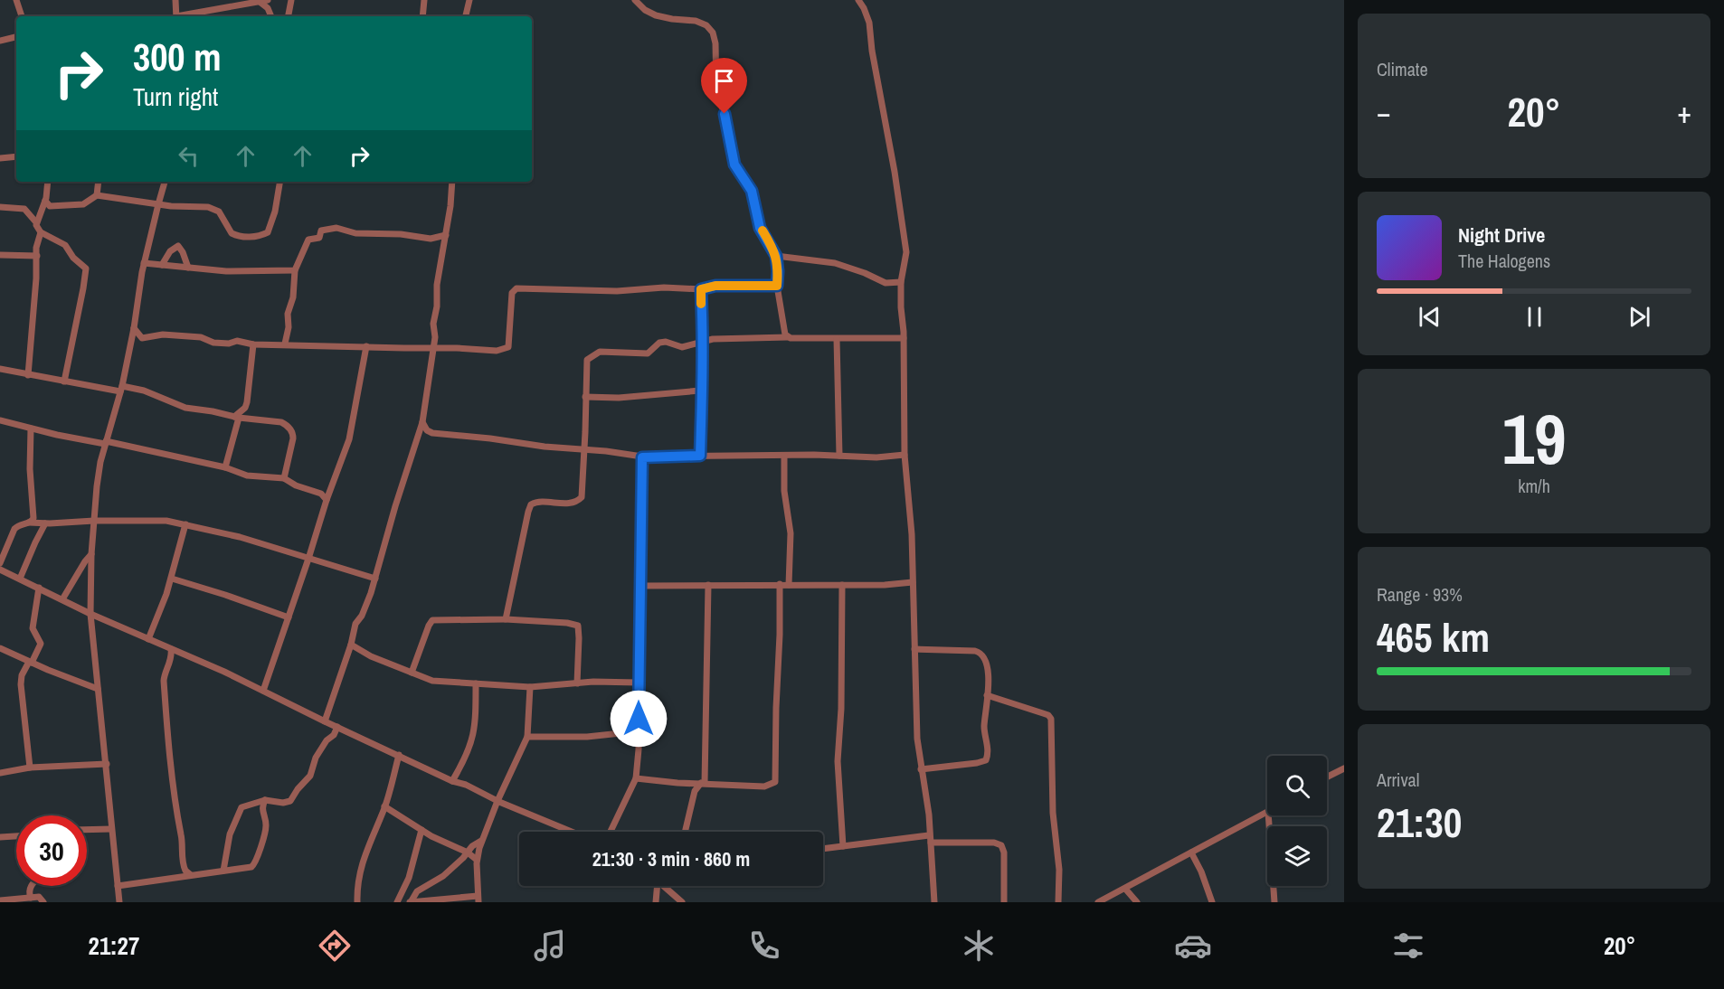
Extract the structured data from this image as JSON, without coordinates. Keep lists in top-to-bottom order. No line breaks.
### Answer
{"page":{"tile":["Climate",["19","km/h"],["Range · 93%","465 km"],["Arrival","21:30"]],"turn":["300 m","Turn right"],"heat":["−","20°","+"],"song":["Night Drive","The Halogens"],"limit":"30","trip":"21:30 · 3 min · 860 m","tabs":["21:27","20°"]}}
